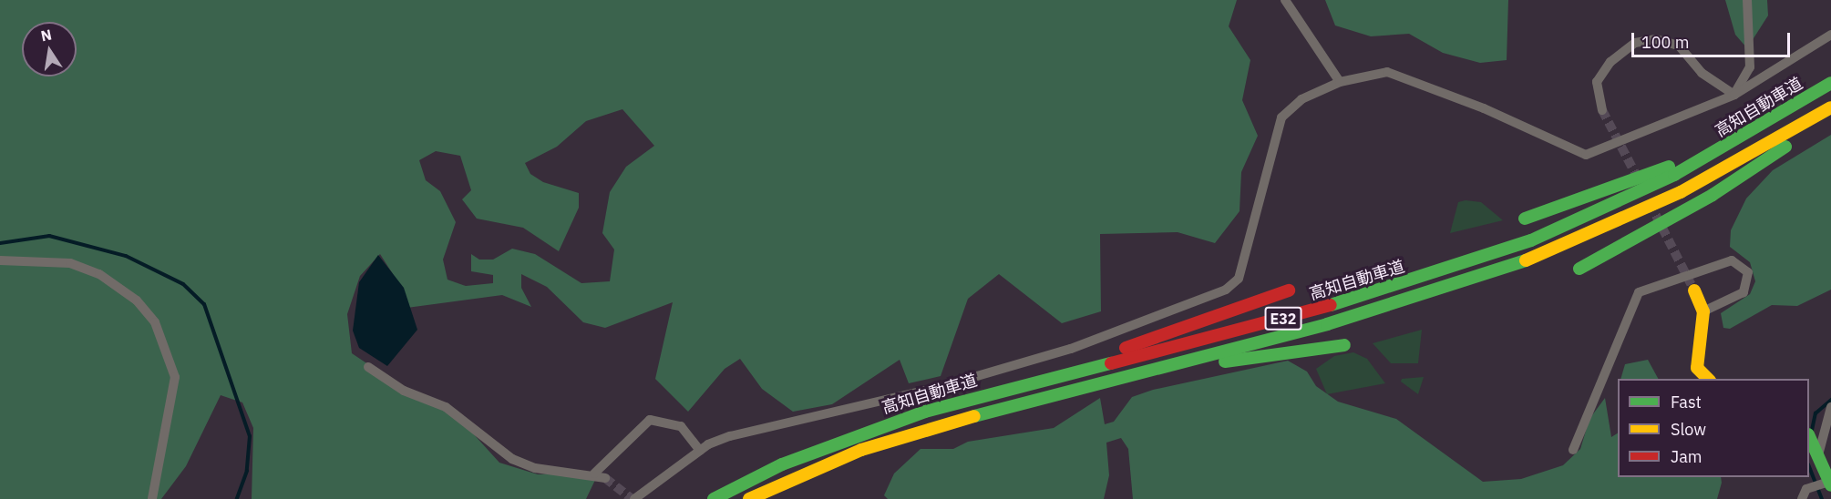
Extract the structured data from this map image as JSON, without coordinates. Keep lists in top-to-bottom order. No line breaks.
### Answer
{"streets":{"main road":["高知自動車道","E32"]},"legend":["Fast","Slow","Jam"],"scale_bar":"100 m","north":"top"}
